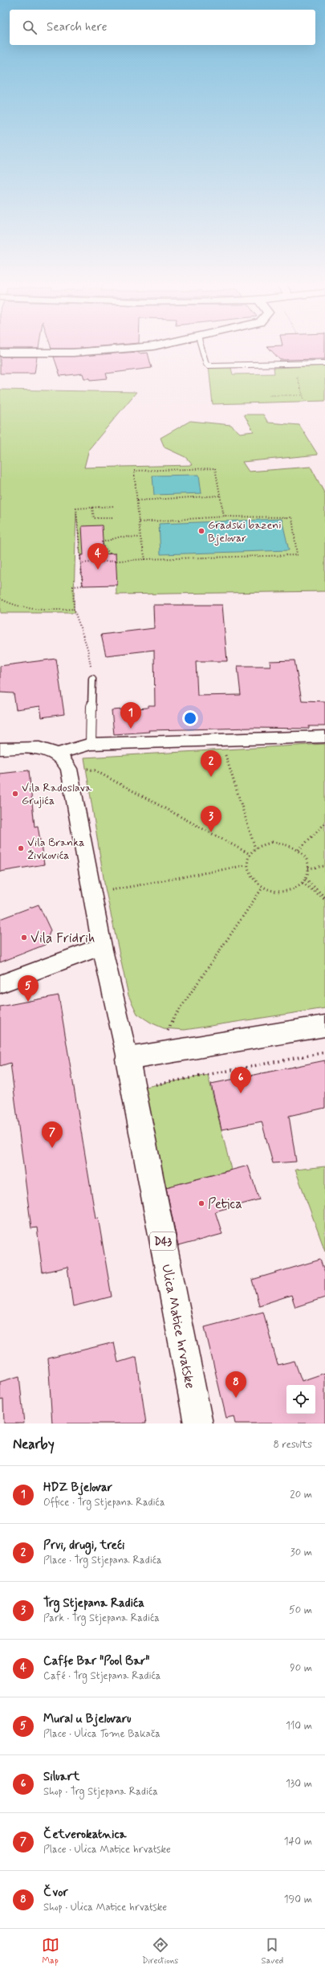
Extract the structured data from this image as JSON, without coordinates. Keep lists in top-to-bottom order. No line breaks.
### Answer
{"streets":{"main road":["D43","Ulica Matice hrvatske"]},"places":["Gradski bazeni Bjelovar","Vila Radoslava Grujića","Vila Branka Živkovića","Vila Fridrih","Petica"],"page":{"search":"Search here","pins":["4","1","2","3","5","6","7","8"],"heading":["Nearby","8 results"],"list":[{"mark":"1","name":"HDZ Bjelovar","note":"Office · Trg Stjepana Radića","value":"20 m"},{"mark":"2","name":"Prvi, drugi, treći","note":"Place · Trg Stjepana Radića","value":"30 m"},{"mark":"3","name":"Trg Stjepana Radića","note":"Park · Trg Stjepana Radića","value":"50 m"},{"mark":"4","name":"Caffe Bar \"Pool Bar\"","note":"Café · Trg Stjepana Radića","value":"90 m"},{"mark":"5","name":"Mural u Bjelovaru","note":"Place · Ulica Tome Bakača","value":"110 m"},{"mark":"6","name":"Siluart","note":"Shop · Trg Stjepana Radića","value":"130 m"},{"mark":"7","name":"Četverokatnica","note":"Place · Ulica Matice hrvatske","value":"140 m"},{"mark":"8","name":"Čvor","note":"Shop · Ulica Matice hrvatske","value":"190 m"}],"nav":["Map","Directions","Saved"]}}
